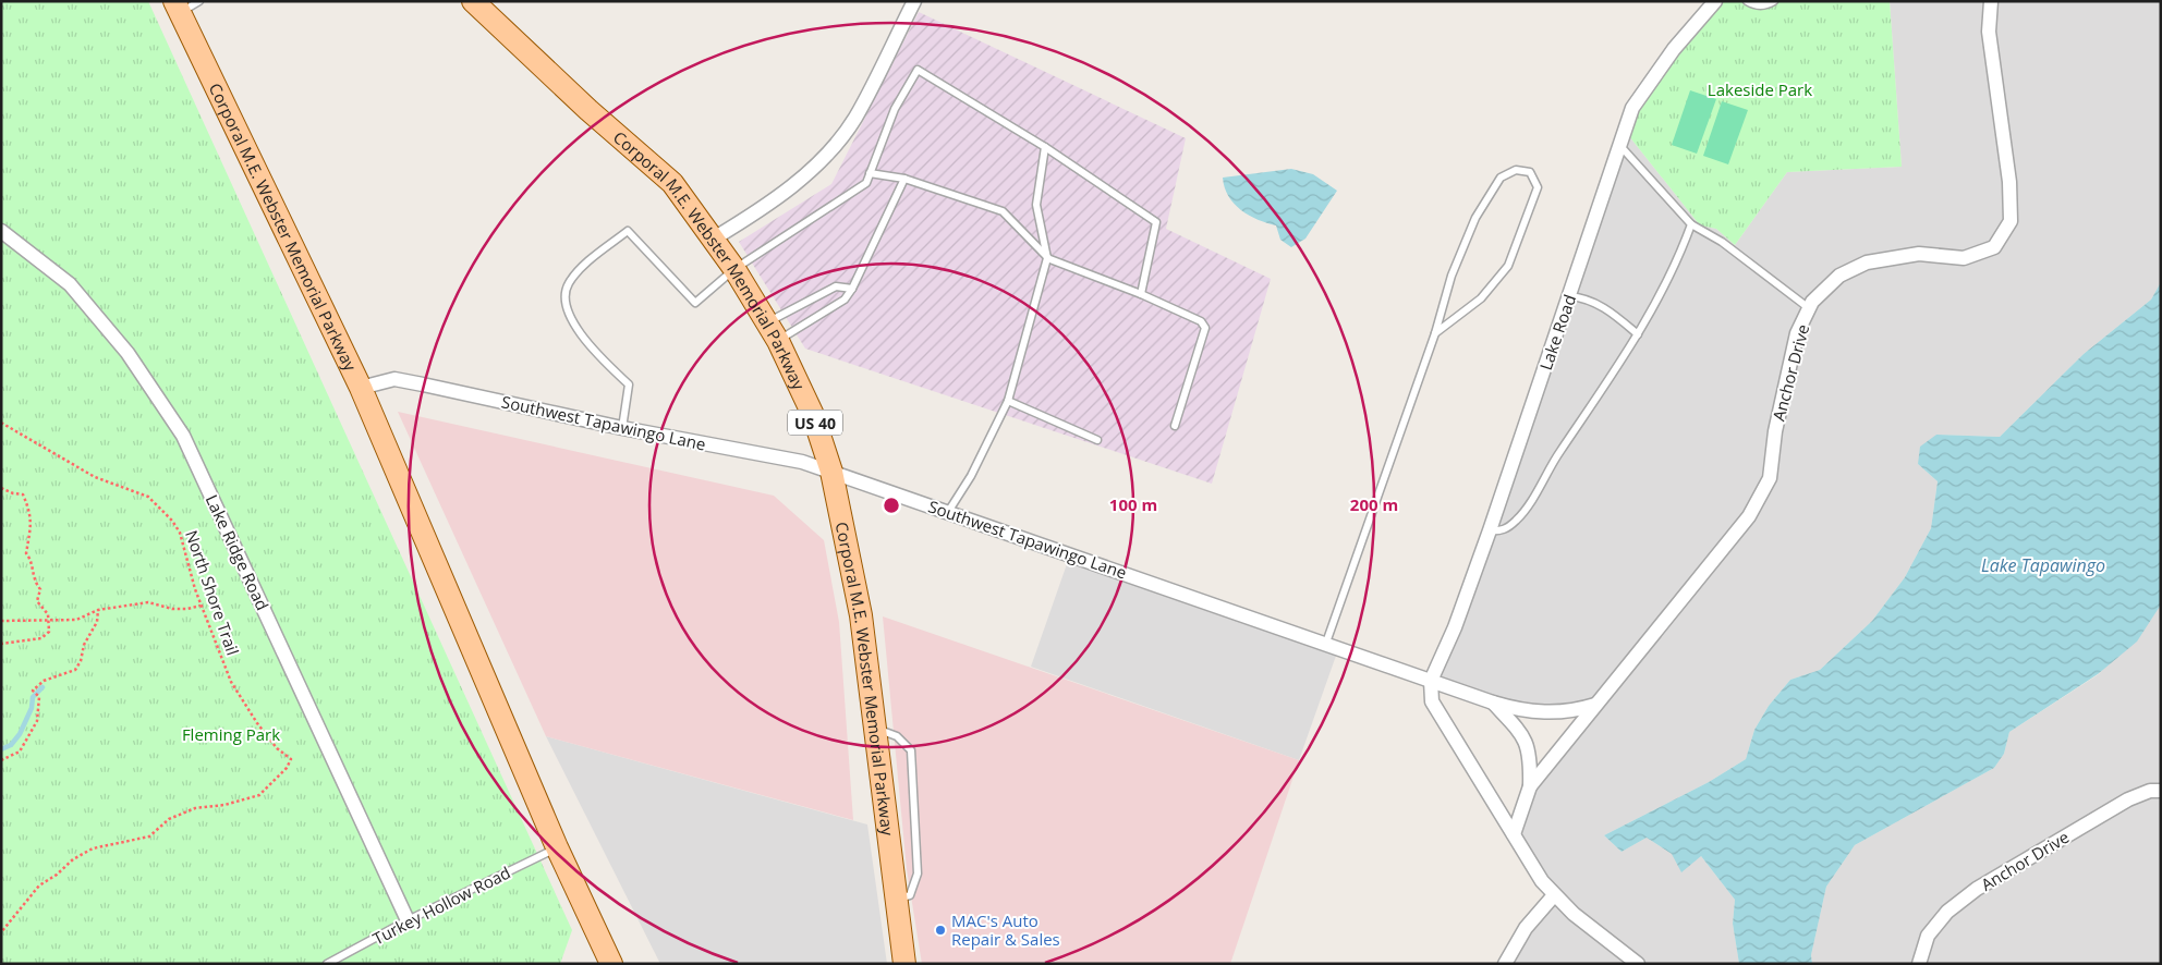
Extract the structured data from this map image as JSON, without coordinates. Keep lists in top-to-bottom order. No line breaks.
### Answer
{"streets":{"main road":["Corporal M.E. Webster Memorial Parkway","US 40"],"street":["Lake Road","Anchor Drive","Southwest Tapawingo Lane","Lake Ridge Road"],"lane":["Turkey Hollow Road"],"path":["North Shore Trail"]},"crossings":[["Corporal M.E. Webster Memorial Parkway","Southwest Tapawingo Lane"],["Corporal M.E. Webster Memorial Parkway","Turkey Hollow Road"],["Lake Road","Southwest Tapawingo Lane"],["Anchor Drive","Southwest Tapawingo Lane"],["Lake Ridge Road","Turkey Hollow Road"]],"water":["Lake Tapawingo"],"parks":["Lakeside Park","Fleming Park"],"places":["MAC's Auto Repair & Sales"],"rings":["100 m","200 m"]}
